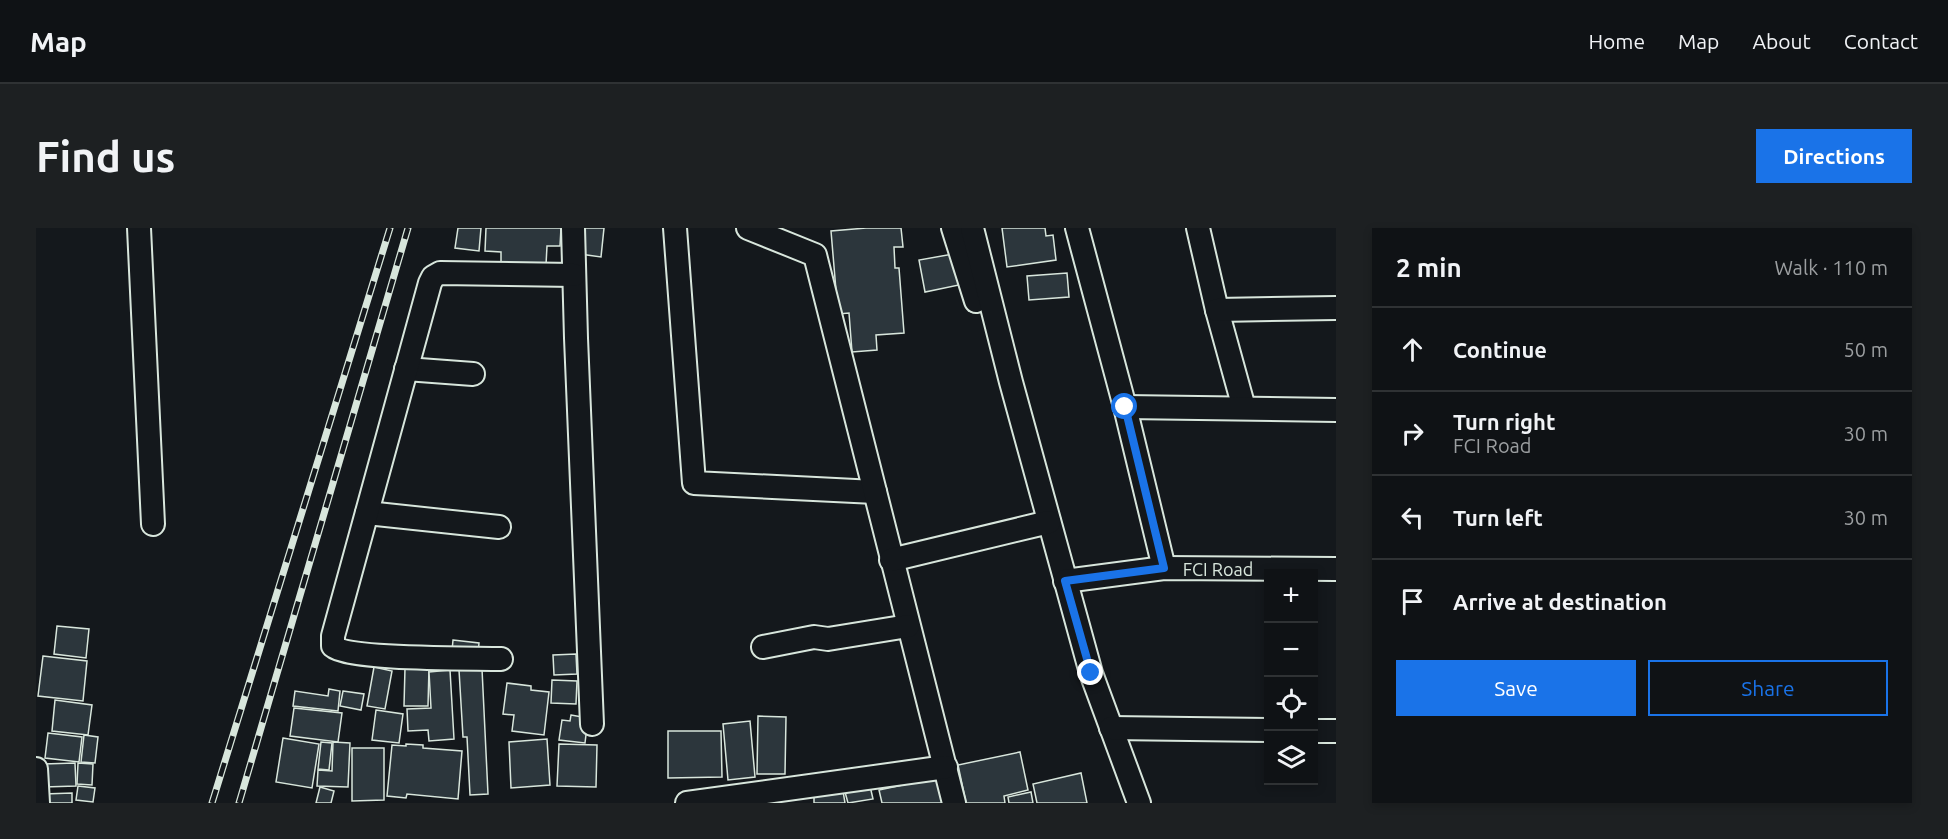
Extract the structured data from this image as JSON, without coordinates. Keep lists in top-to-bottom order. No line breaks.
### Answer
{"streets":{"street":["FCI Road"]},"page":{"header":"Map","nav":["Home","Map","About","Contact"],"buttons":["Directions",["Save","Share"]],"title":"Find us","heading":["2 min","Walk · 110 m"],"list":[["Continue","50 m"],["Turn right","FCI Road","30 m"],["Turn left","30 m"],"Arrive at destination"],"map_buttons":["+","−"]}}
